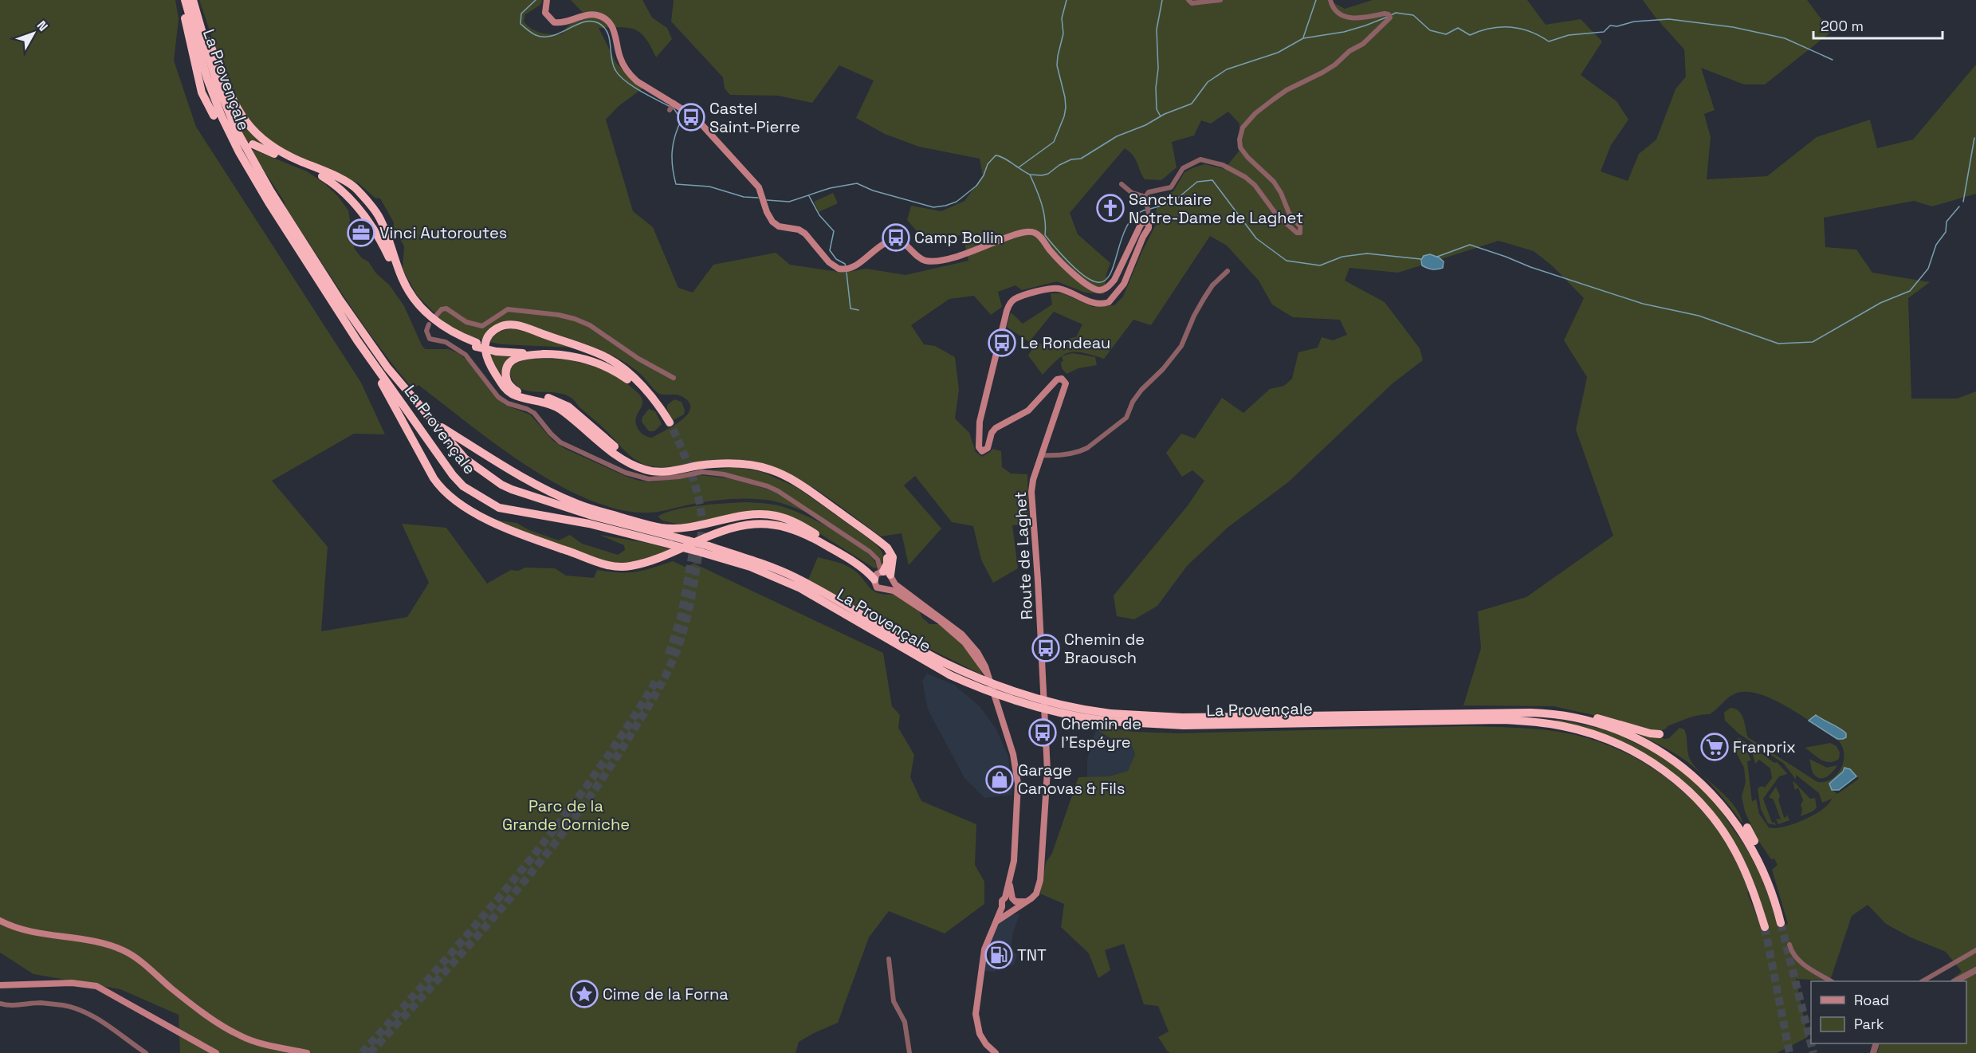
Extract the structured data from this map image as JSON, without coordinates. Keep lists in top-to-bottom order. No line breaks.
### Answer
{"streets":{"highway":["La Provençale"],"main road":["Route de Laghet"]},"parks":["Parc de la Grande Corniche"],"places":{"bus stop":["Castel Saint-Pierre","Camp Bollin","Le Rondeau","Chemin de Braousch","Chemin de l'Espéyre"],"church":["Sanctuaire Notre-Dame de Laghet"],"office":["Vinci Autoroutes"],"supermarket":["Franprix"],"shop":["Garage Canovas & Fils"],"fuel station":["TNT"],"place":["Cime de la Forna"]},"legend":["Road","Park"],"scale_bar":"200 m","north":"top right"}
